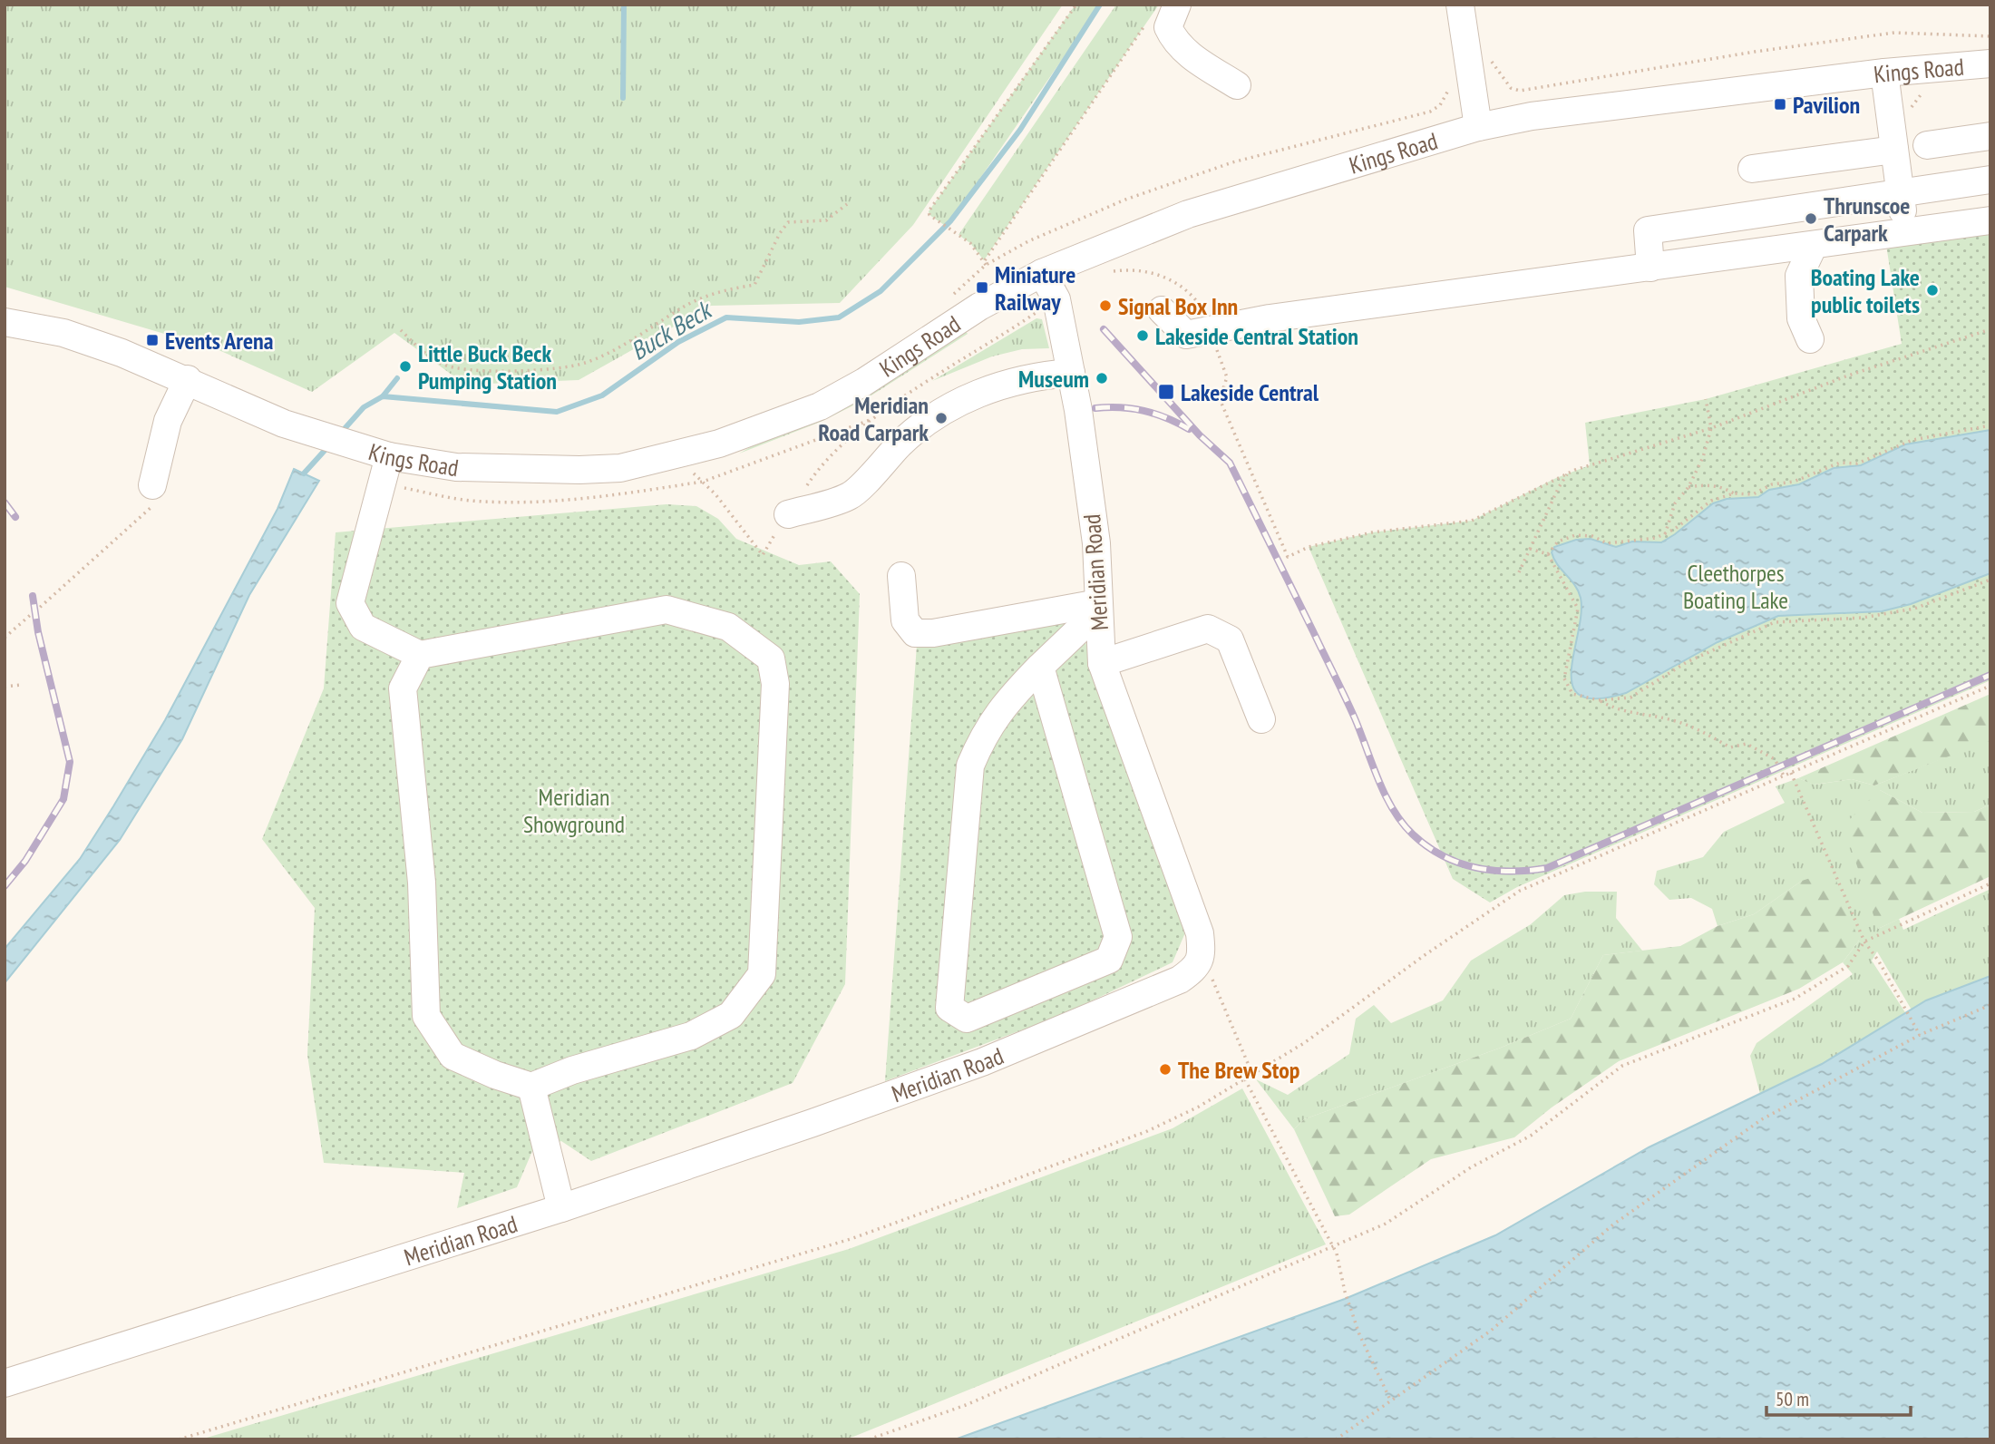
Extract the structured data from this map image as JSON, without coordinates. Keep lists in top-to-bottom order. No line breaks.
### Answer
{"streets":{"street":["Kings Road","Meridian Road"]},"crossings":[["Kings Road","Meridian Road"]],"water":["Buck Beck"],"parks":["Cleethorpes Boating Lake","Meridian Showground"],"places":{"transit":["Pavilion","Miniature Railway","Events Arena","Lakeside Central"],"other":["Thrunscoe Carpark","Boating Lake public toilets","Signal Box Inn","Lakeside Central Station","Little Buck Beck Pumping Station","Museum","Meridian Road Carpark","The Brew Stop"]},"scale_bar":"50 m"}
